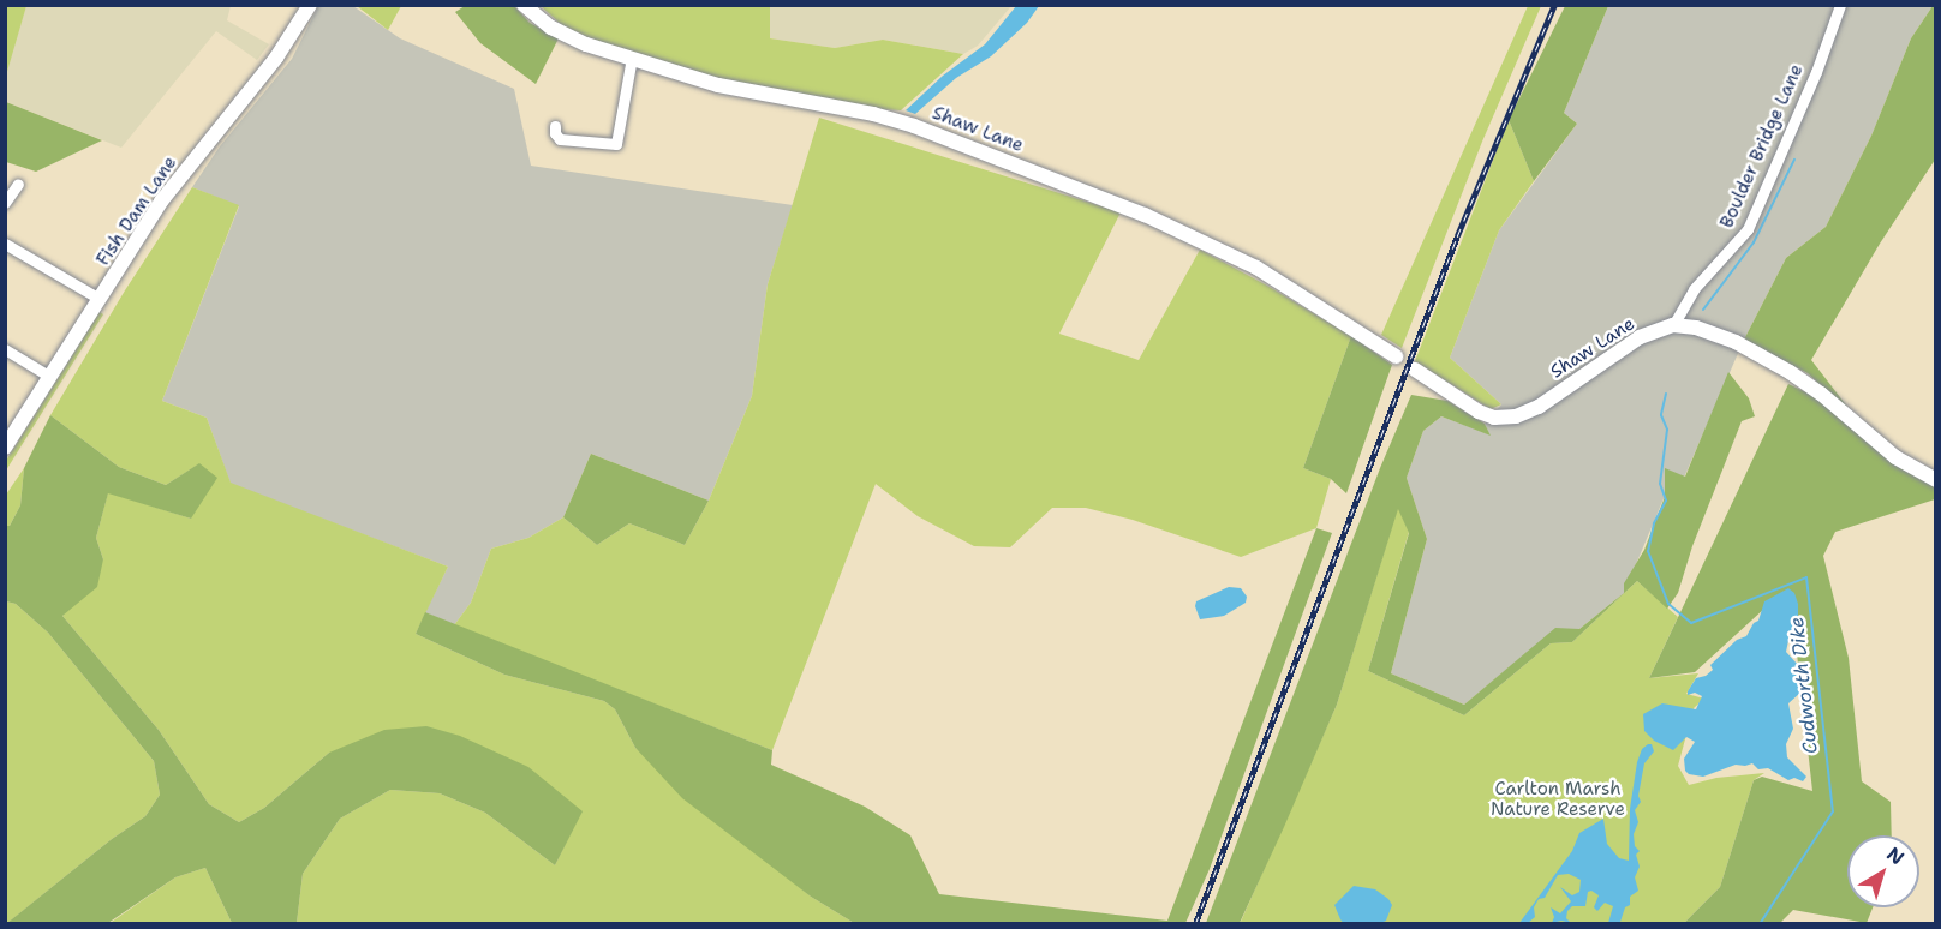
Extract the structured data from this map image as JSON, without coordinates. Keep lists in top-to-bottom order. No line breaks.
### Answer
{"streets":{"street":["Shaw Lane","Boulder Bridge Lane","Fish Dam Lane"]},"crossings":[["Shaw Lane","Boulder Bridge Lane"]],"water":["Cudworth Dike"],"parks":["Carlton Marsh Nature Reserve"],"north":"top right"}
